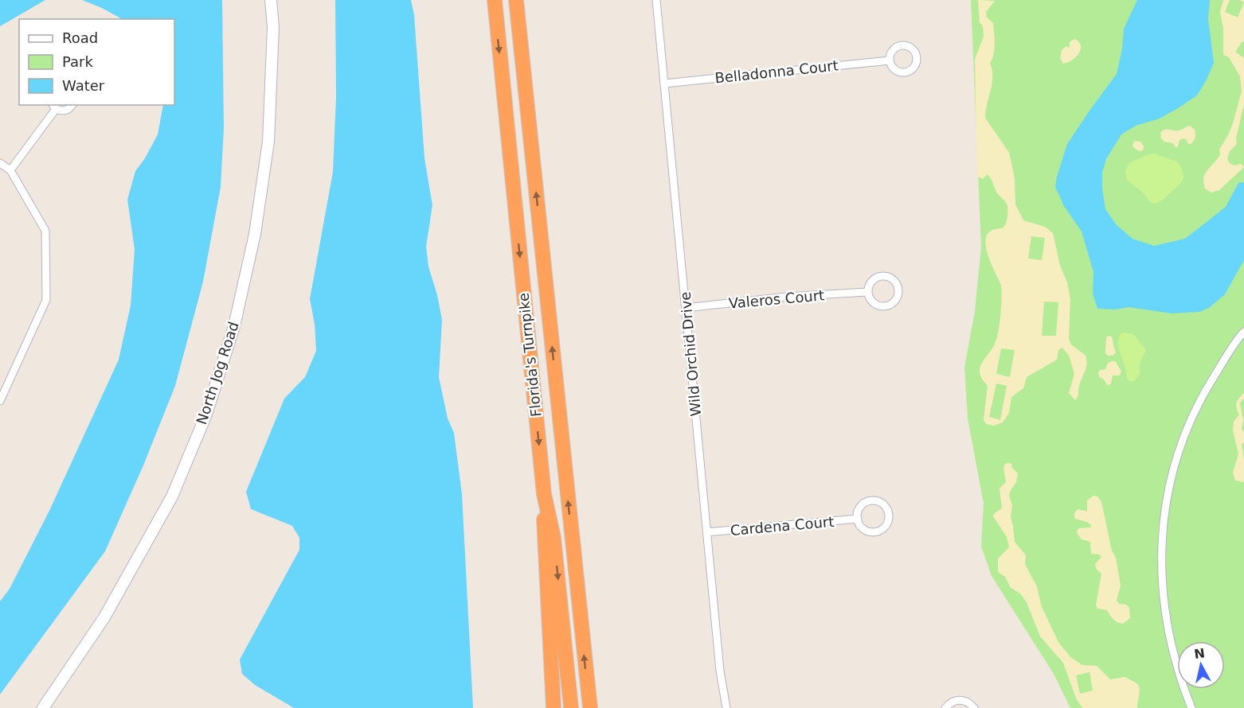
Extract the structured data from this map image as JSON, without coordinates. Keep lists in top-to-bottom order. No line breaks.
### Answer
{"streets":{"highway":["Florida's Turnpike"],"street":["Belladonna Court","Valeros Court","Wild Orchid Drive","North Jog Road","Cardena Court"]},"crossings":[["Belladonna Court","Wild Orchid Drive"],["Valeros Court","Wild Orchid Drive"],["Wild Orchid Drive","Cardena Court"]],"legend":["Road","Park","Water"],"north":"top"}
